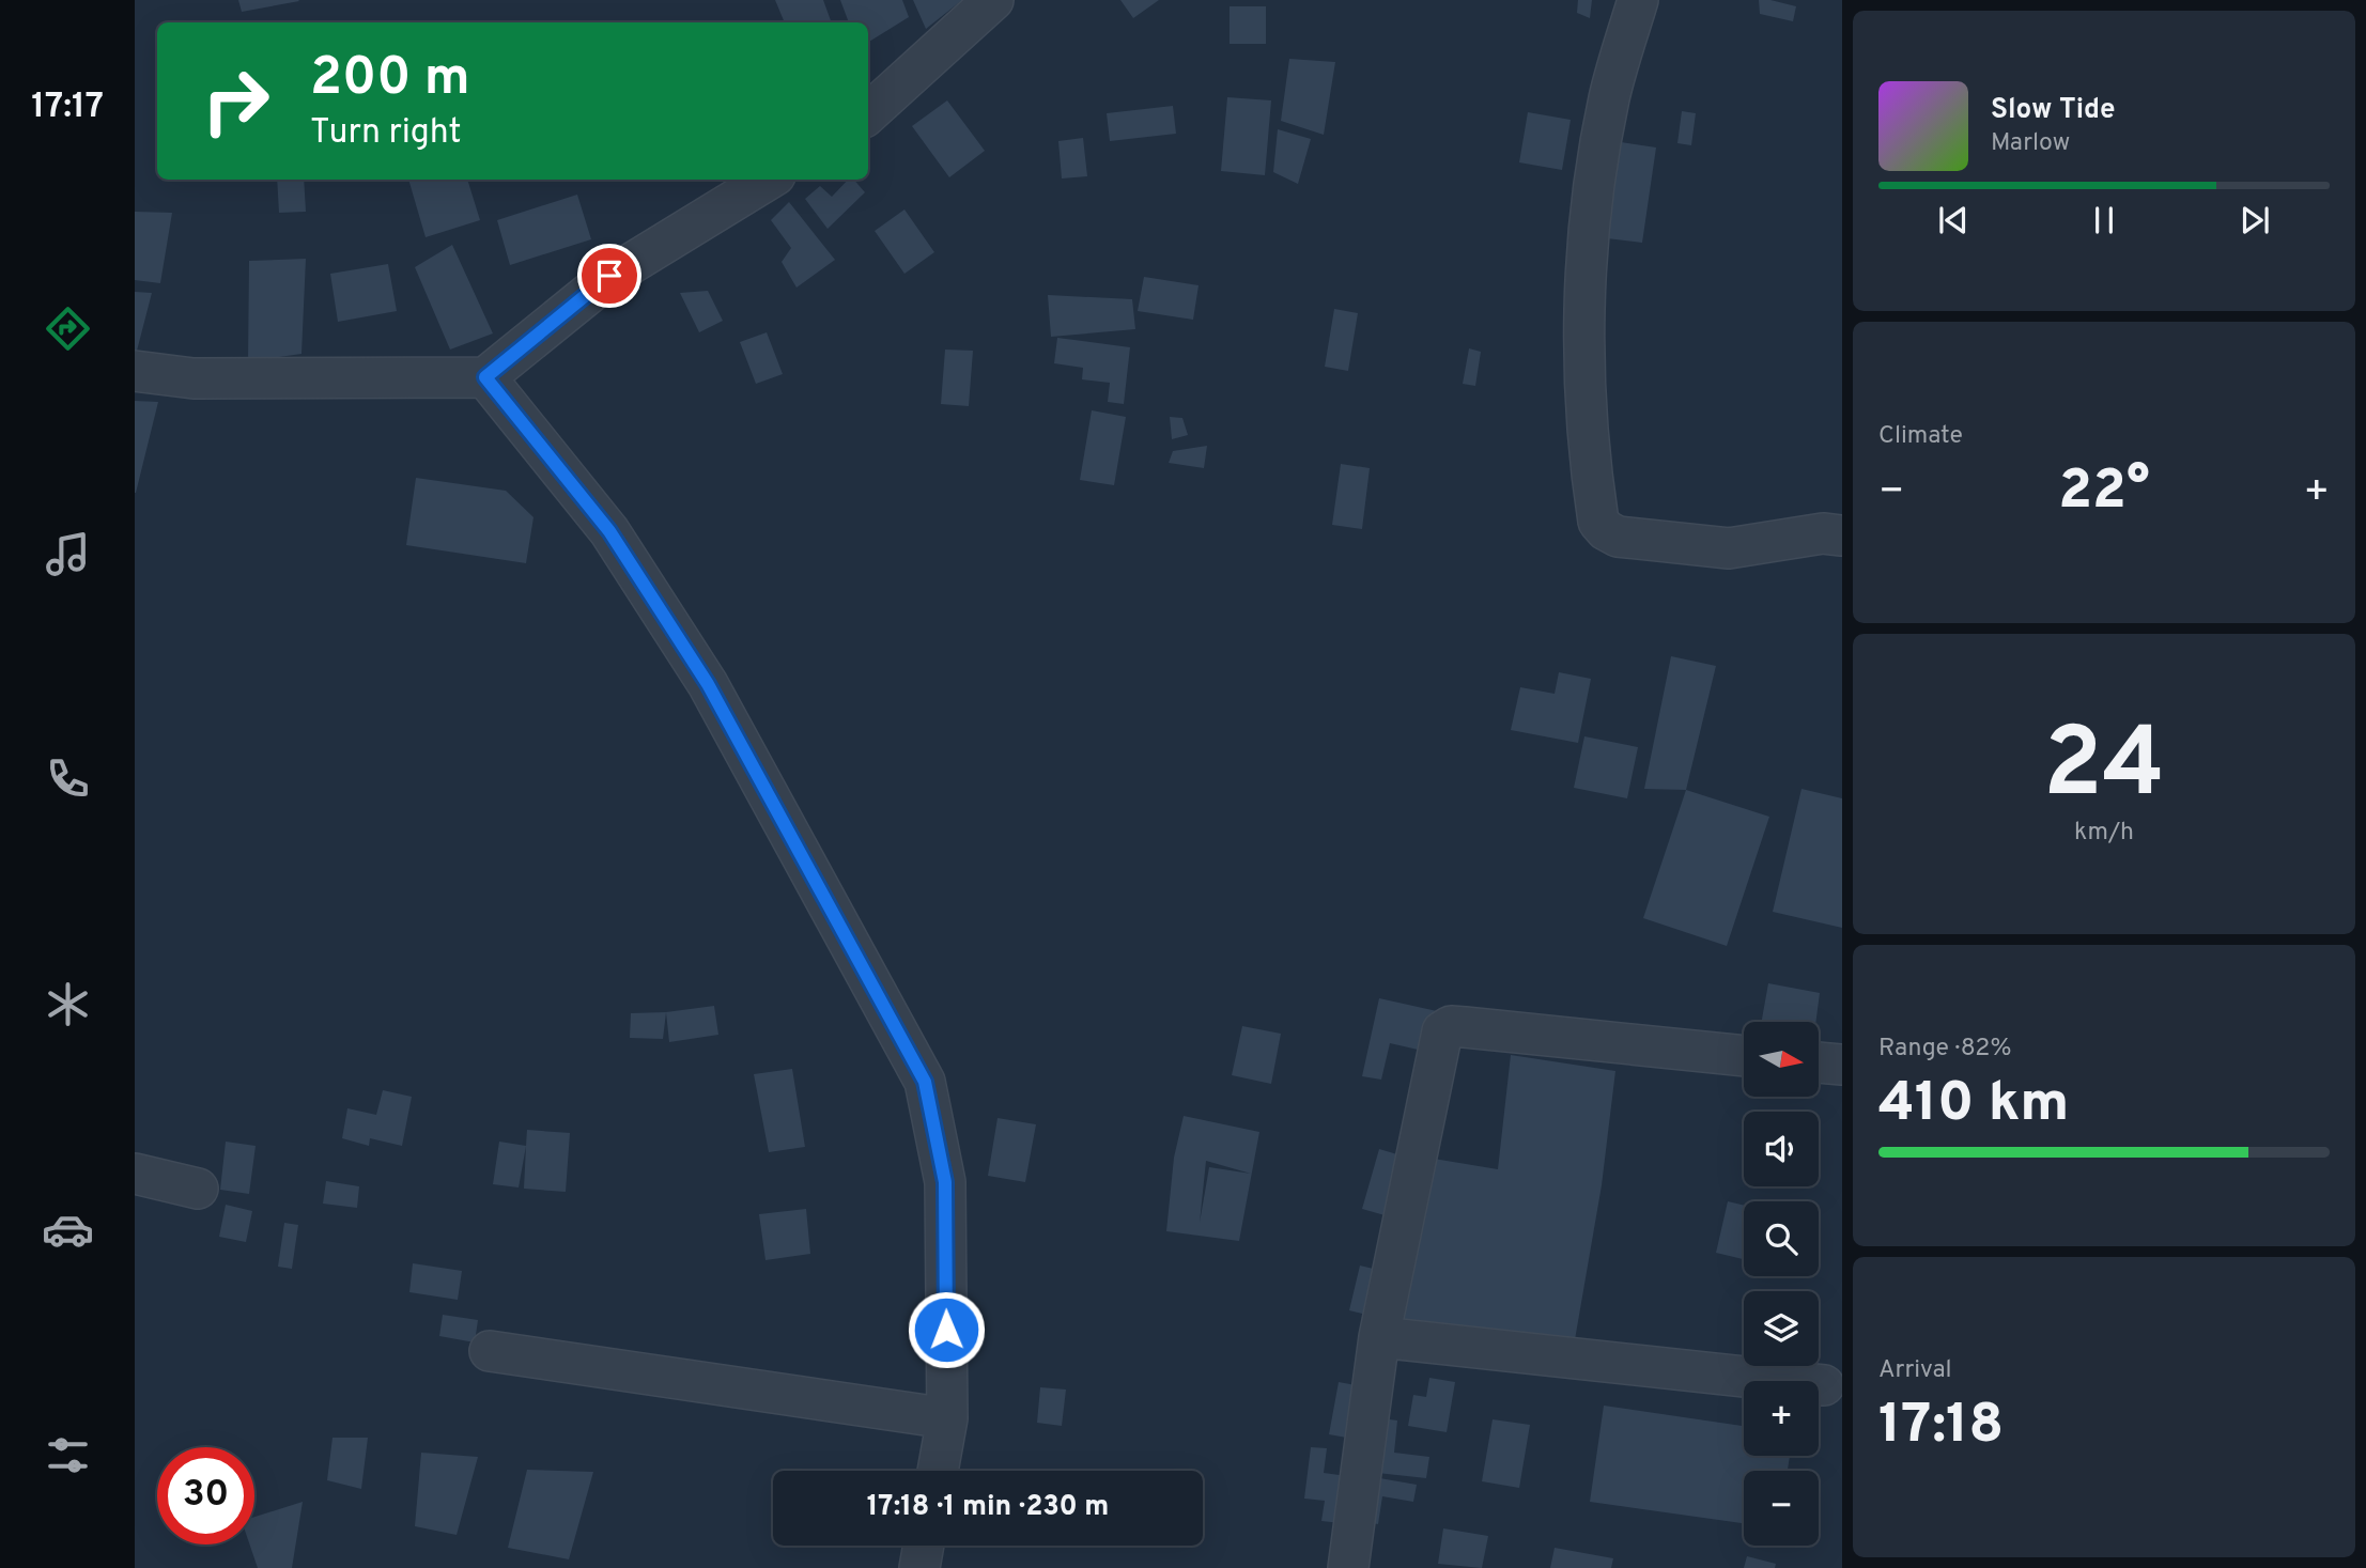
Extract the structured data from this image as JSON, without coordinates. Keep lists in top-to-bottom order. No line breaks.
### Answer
{"north":"right","page":{"tabs":"17:17","turn":["200 m","Turn right"],"song":["Slow Tide","Marlow"],"tile":["Climate",["24","km/h"],["Range · 82%","410 km"],["Arrival","17:18"]],"heat":["−","22°","+"],"map_buttons":["+","−"],"limit":"30","trip":"17:18 · 1 min · 230 m"}}
